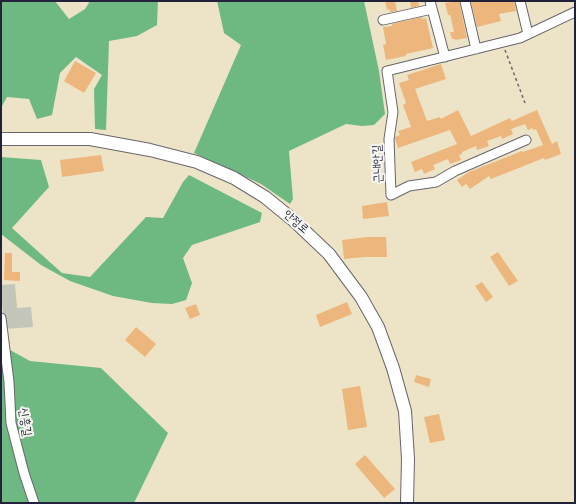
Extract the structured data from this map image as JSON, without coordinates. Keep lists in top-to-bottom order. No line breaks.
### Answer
{"streets":{"street":["근내안길","안정로","신흥길"]}}
